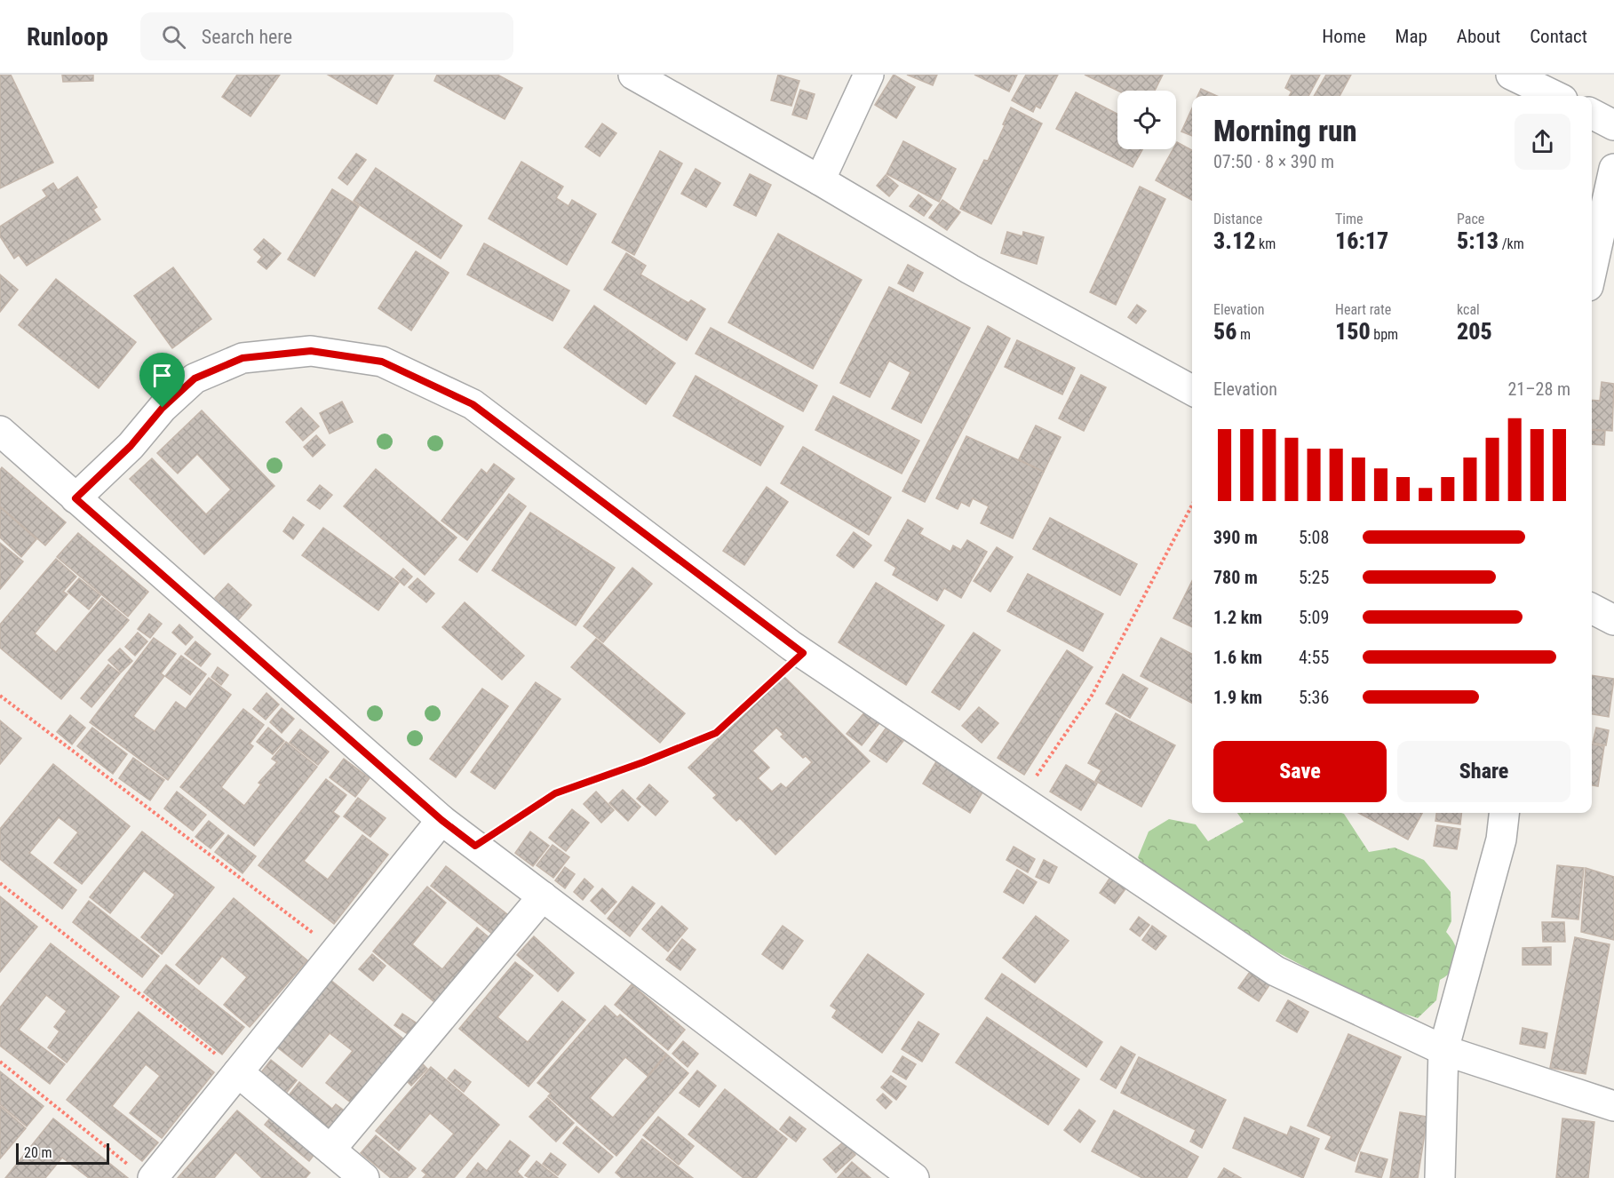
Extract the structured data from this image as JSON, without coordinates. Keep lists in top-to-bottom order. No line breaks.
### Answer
{"scale_bar":"20 m","page":{"header":"Runloop","search":"Search here","nav":["Home","Map","About","Contact"],"heading":["Morning run","07:50 · 8 × 390 m"],"stats":[["Distance","3.12 km"],["Time","16:17"],["Pace","5:13 /km"],["Elevation","56 m"],["Heart rate","150 bpm"],["kcal","205"]],"chart":["Elevation","21–28 m"],"list":[{"name":"390 m","note":"5:08"},{"name":"780 m","note":"5:25"},{"name":"1.2 km","note":"5:09"},{"name":"1.6 km","note":"4:55"},{"name":"1.9 km","note":"5:36"}],"buttons":["Save","Share"],"scale":"20 m"}}
